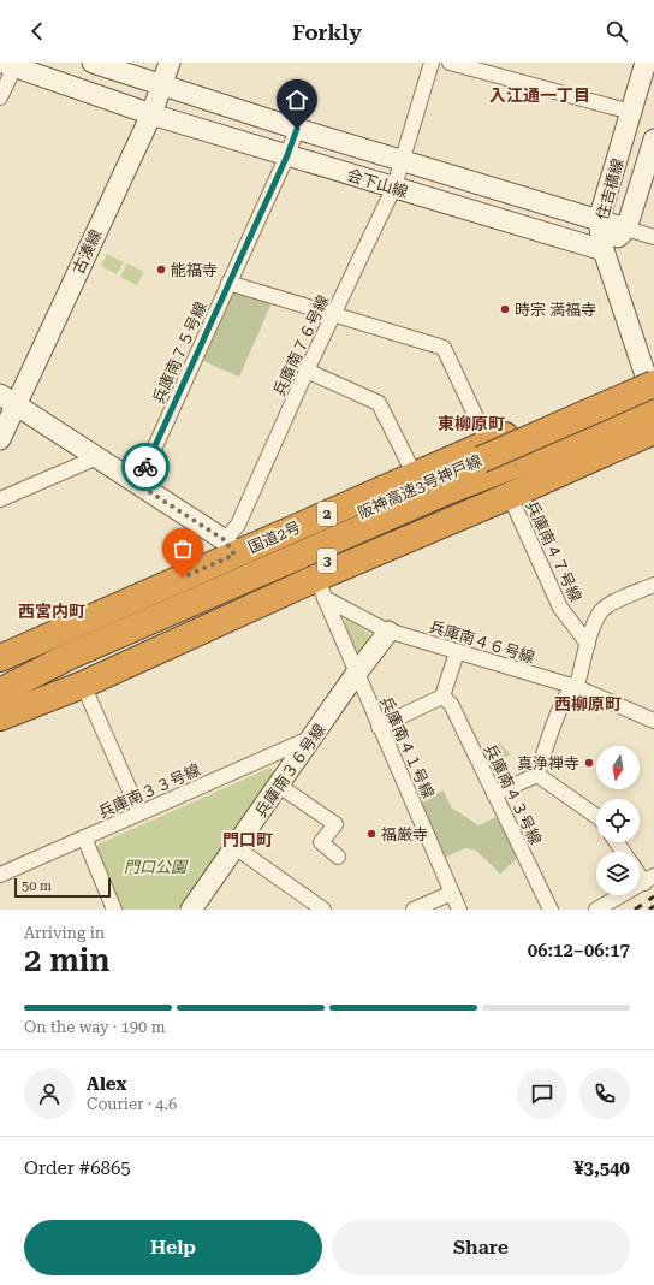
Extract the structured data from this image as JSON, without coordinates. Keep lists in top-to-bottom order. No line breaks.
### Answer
{"streets":{"highway":["阪神高速3号神戸線","2","国道2号","3"],"street":["会下山線","住吉橋線","古湊線","兵庫南７６号線","兵庫南７５号線","兵庫南４７号線","兵庫南４６号線","兵庫南４１号線","兵庫南３６号線","兵庫南３３号線","兵庫南４３号線"]},"crossings":[["会下山線","住吉橋線"],["会下山線","古湊線"],["会下山線","兵庫南７６号線"],["会下山線","兵庫南７５号線"],["兵庫南７６号線","国道2号"],["阪神高速3号神戸線","国道2号"],["阪神高速3号神戸線","3"],["国道2号","3"],["兵庫南４６号線","兵庫南４１号線"],["兵庫南４６号線","兵庫南３６号線"],["兵庫南４１号線","兵庫南３６号線"],["兵庫南３６号線","兵庫南３３号線"]],"districts":["入江通一丁目","東柳原町","西宮内町","西柳原町","門口町"],"parks":["門口公園"],"places":["能福寺","時宗 満福寺","真浄禅寺","福厳寺"],"scale_bar":"50 m","north":"bottom","page":{"header":"Forkly","scale":"50 m","heading":["2 min","Arriving in","06:12–06:17"],"panel":["Alex","Courier · 4.6","Order #6865","¥3,540"],"bar":"On the way · 190 m","buttons":["Help","Share"]}}
